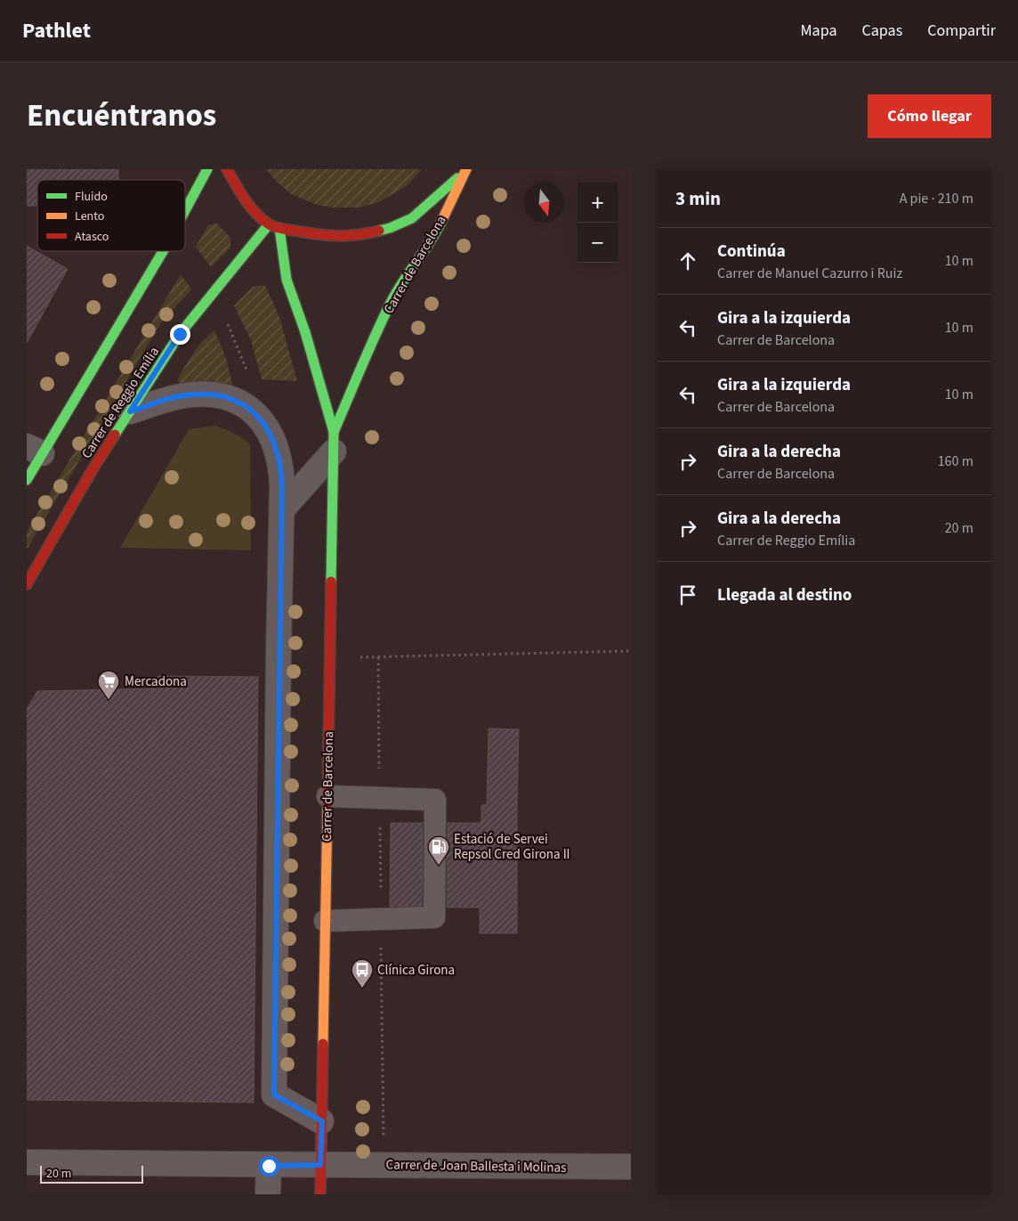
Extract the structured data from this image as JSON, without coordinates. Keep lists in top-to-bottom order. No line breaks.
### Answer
{"streets":{"main road":["Carrer de Barcelona","Carrer de Reggio Emília"],"street":["Carrer de Joan Ballesta i Molinas"]},"crossings":[["Carrer de Barcelona","Carrer de Joan Ballesta i Molinas"]],"places":{"supermarket":["Mercadona"],"fuel station":["Estació de Servei Repsol Cred Girona II"],"bus stop":["Clínica Girona"]},"legend":["Fluido","Lento","Atasco"],"scale_bar":"20 m","north":"bottom","page":{"header":"Pathlet","nav":["Mapa","Capas","Compartir"],"title":"Encuéntranos","buttons":"Cómo llegar","heading":["3 min","A pie · 210 m"],"map_buttons":["+","−"],"list":[["Continúa","Carrer de Manuel Cazurro i Ruiz","10 m"],["Gira a la izquierda","Carrer de Barcelona","10 m"],["Gira a la izquierda","Carrer de Barcelona","10 m"],["Gira a la derecha","Carrer de Barcelona","160 m"],["Gira a la derecha","Carrer de Reggio Emília","20 m"],"Llegada al destino"],"scale":"20 m"}}
